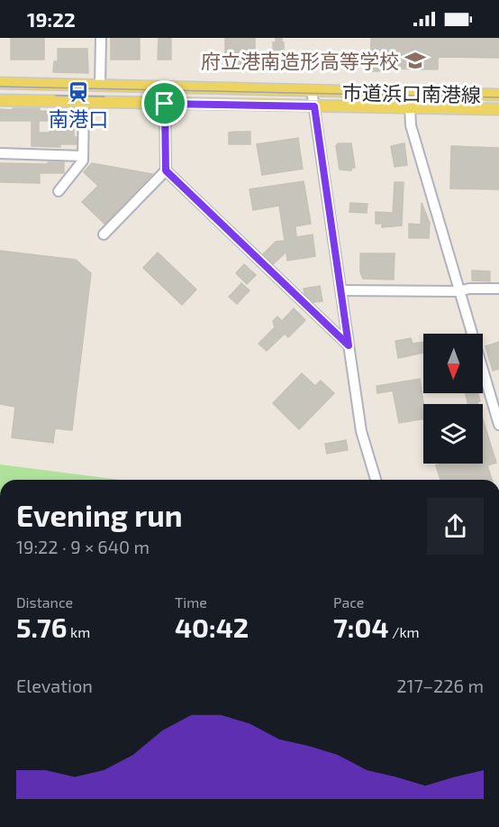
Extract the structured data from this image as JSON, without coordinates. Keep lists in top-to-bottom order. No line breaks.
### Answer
{"streets":{"main road":["市道浜口南港線"]},"places":{"school or university":["府立港南造形高等学校"],"station":["南港口"]},"north":"bottom","page":{"status":"19:22","heading":["Evening run","19:22 · 9 × 640 m"],"stats":[["Distance","5.76 km"],["Time","40:42"],["Pace","7:04 /km"]],"chart":["Elevation","217–226 m"]}}
